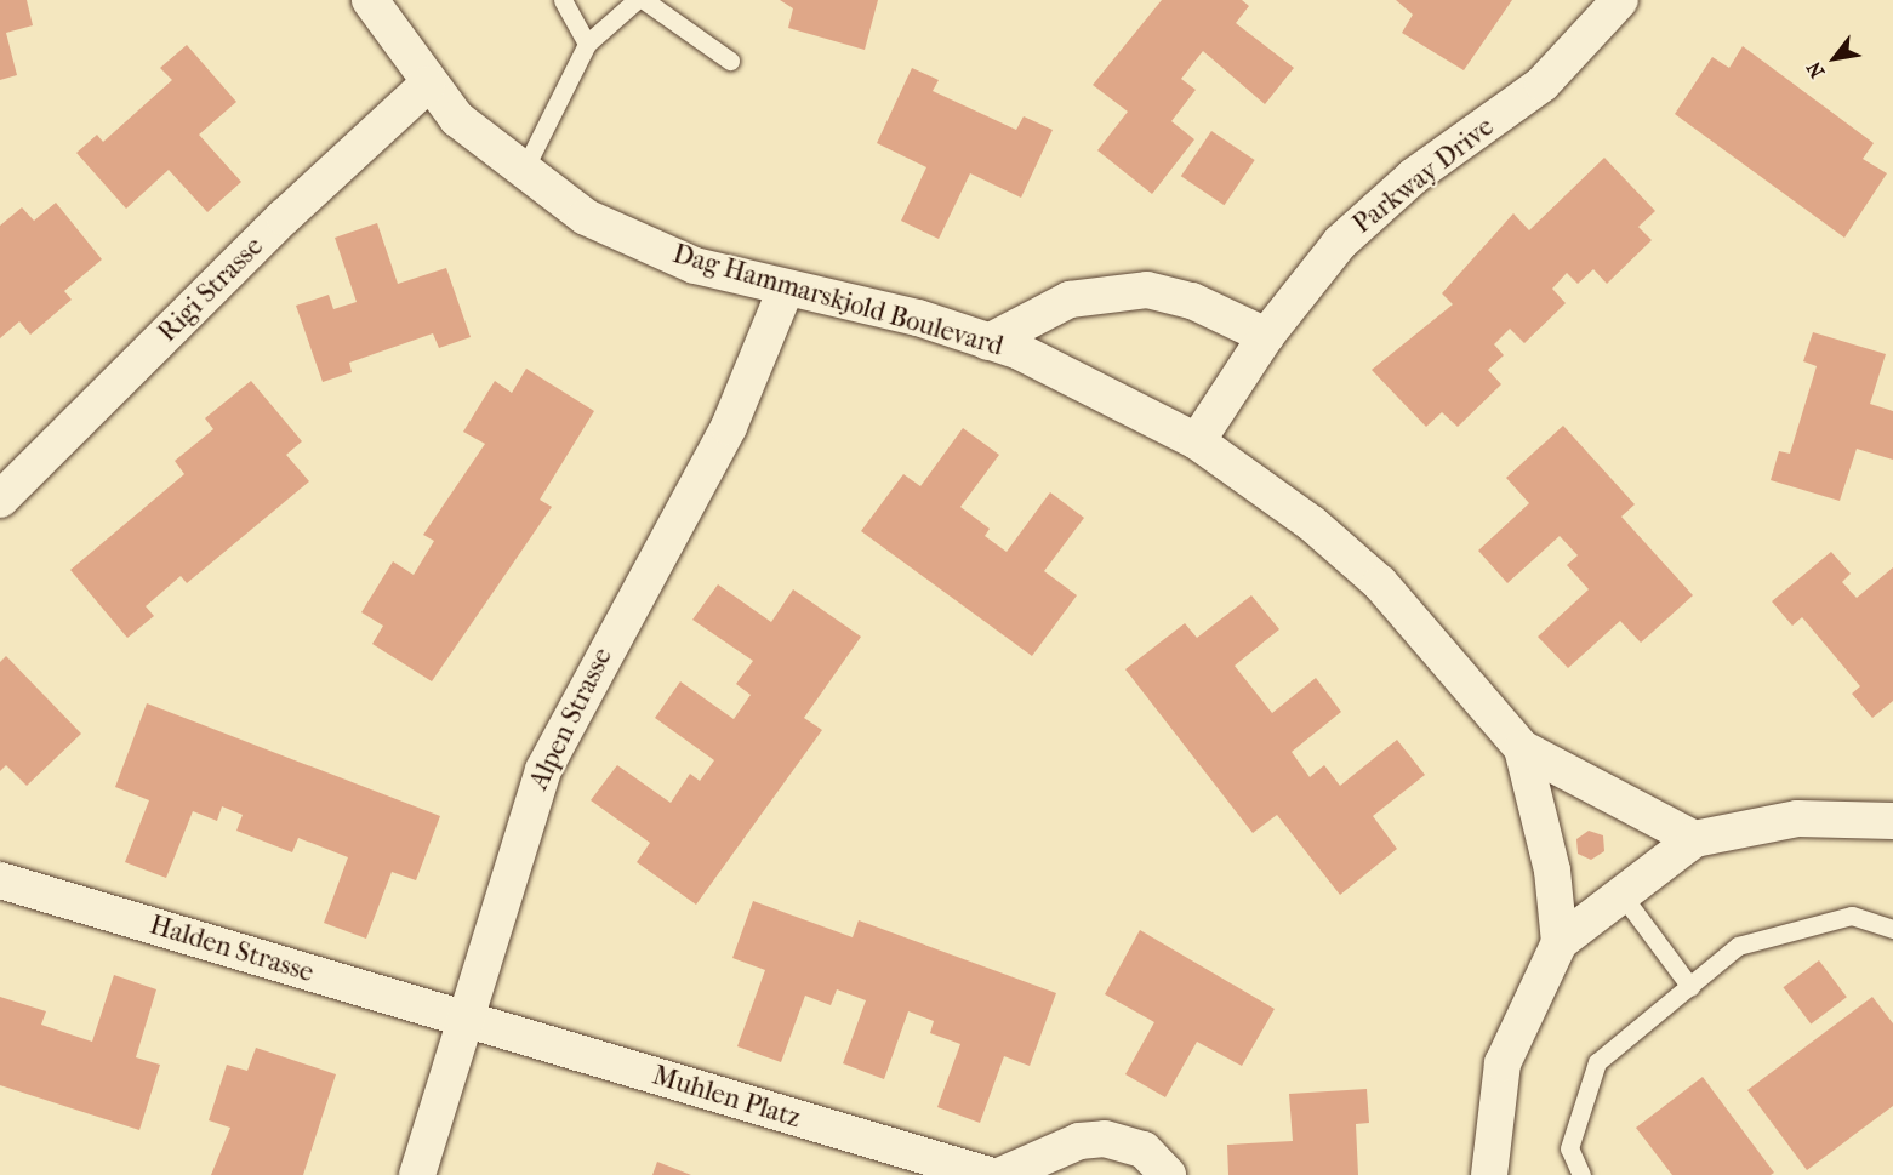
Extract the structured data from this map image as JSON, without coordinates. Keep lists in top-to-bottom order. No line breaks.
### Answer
{"streets":{"street":["Parkway Drive","Rigi Strasse","Dag Hammarskjold Boulevard","Alpen Strasse","Halden Strasse","Muhlen Platz"]},"crossings":[["Parkway Drive","Dag Hammarskjold Boulevard"],["Rigi Strasse","Dag Hammarskjold Boulevard"],["Dag Hammarskjold Boulevard","Alpen Strasse"],["Alpen Strasse","Halden Strasse"],["Alpen Strasse","Muhlen Platz"],["Halden Strasse","Muhlen Platz"]],"north":"bottom left"}
